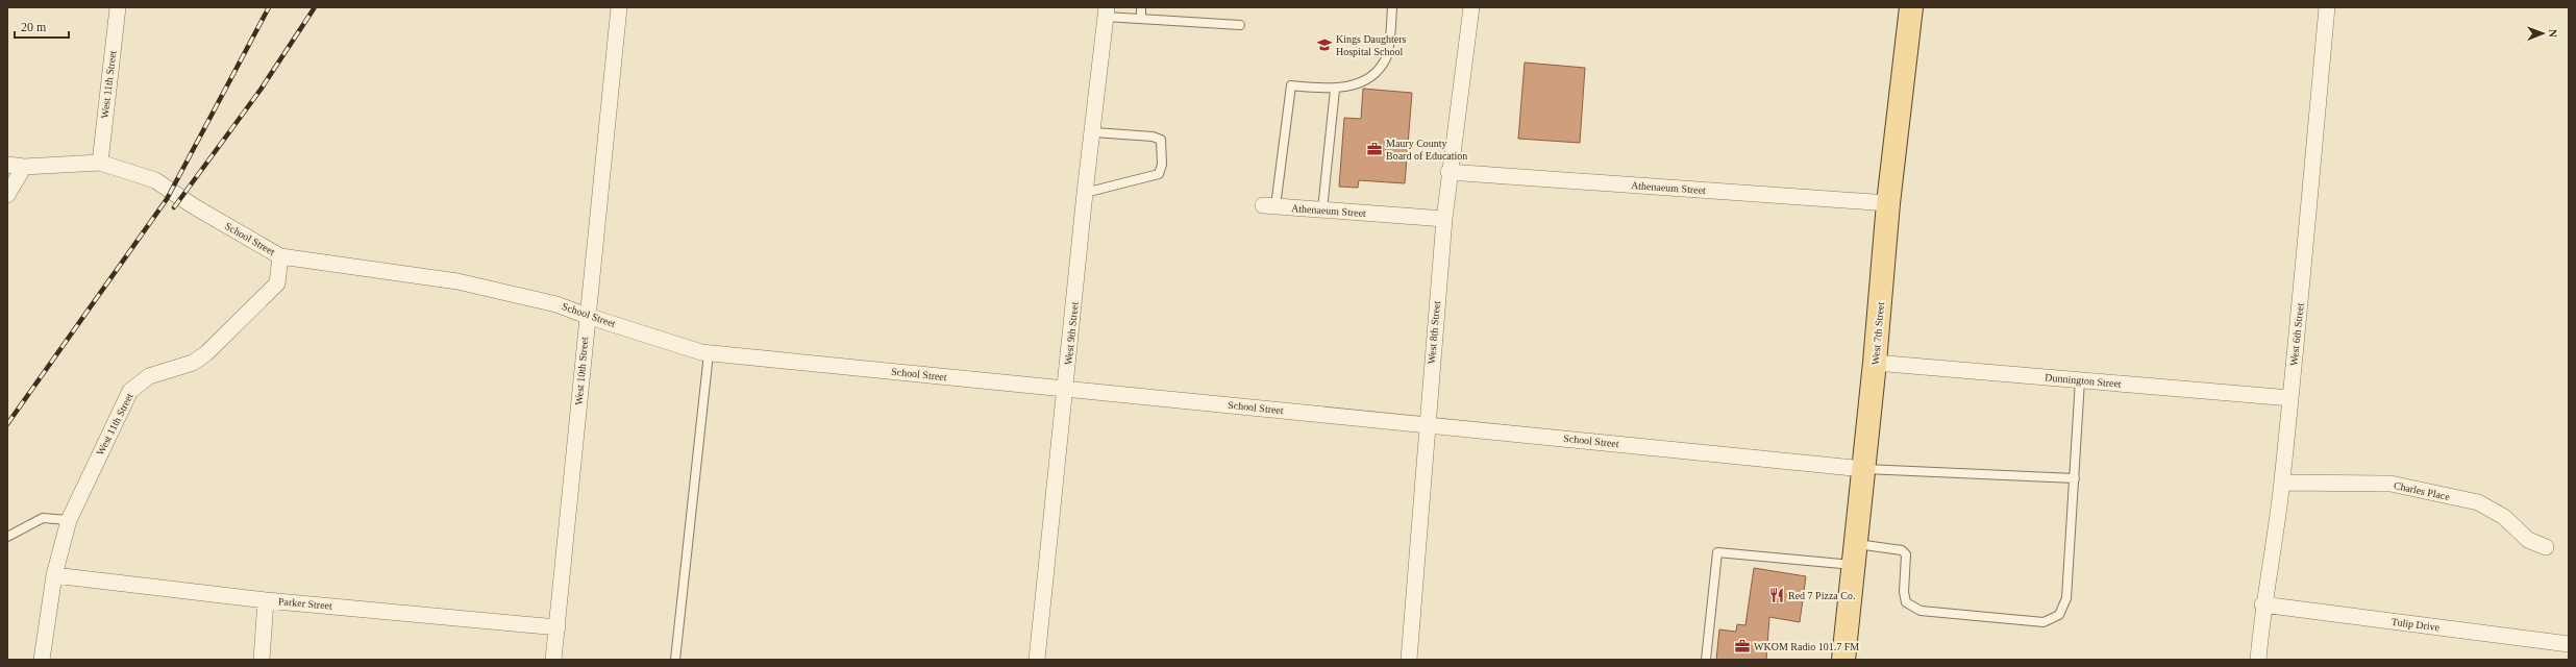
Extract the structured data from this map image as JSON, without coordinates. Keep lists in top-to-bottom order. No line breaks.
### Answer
{"streets":{"main road":["West 7th Street"],"street":["West 11th Street","Athenaeum Street","School Street","West 8th Street","West 9th Street","West 6th Street","West 10th Street","Dunnington Street","Charles Place","Parker Street","Tulip Drive"]},"crossings":[["West 11th Street","School Street"],["West 11th Street","Parker Street"],["Athenaeum Street","West 8th Street"],["Athenaeum Street","West 7th Street"],["School Street","West 8th Street"],["School Street","West 9th Street"],["School Street","West 7th Street"],["School Street","West 10th Street"],["West 7th Street","Dunnington Street"],["West 6th Street","Dunnington Street"],["West 6th Street","Charles Place"],["West 6th Street","Tulip Drive"],["West 10th Street","Parker Street"]],"places":{"school or university":["Kings Daughters Hospital School"],"office":["Maury County Board of Education","WKOM Radio 101.7 FM"],"restaurant":["Red 7 Pizza Co."]},"scale_bar":"20 m","north":"right"}
